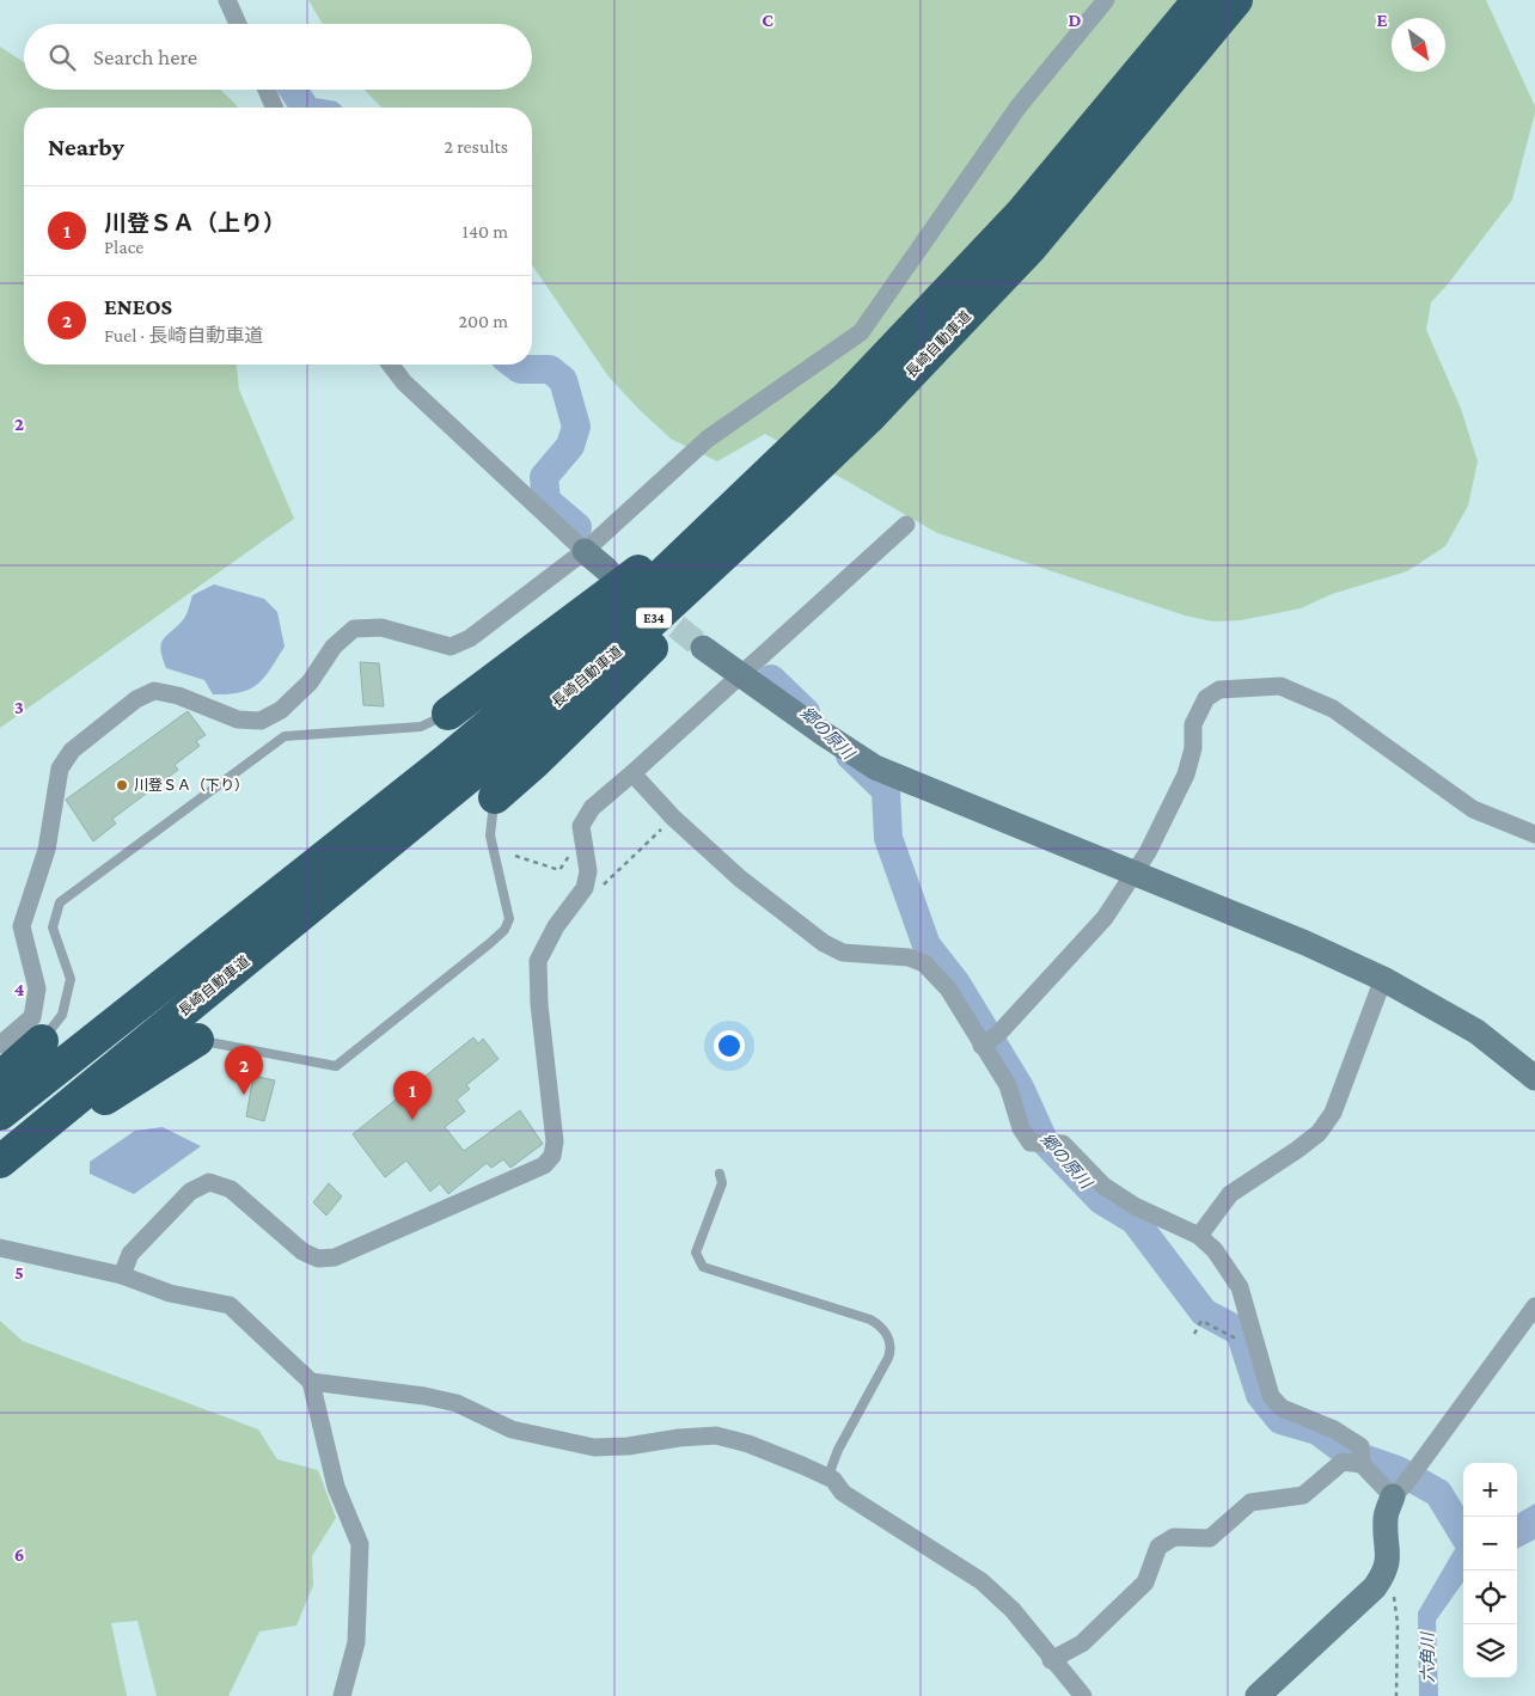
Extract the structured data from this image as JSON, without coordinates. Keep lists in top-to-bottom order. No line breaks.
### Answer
{"streets":{"highway":["長崎自動車道","E34"]},"water":["郷の原川","六角川"],"places":["川登ＳＡ（下り）"],"north":"bottom right","page":{"search":"Search here","heading":["Nearby","2 results"],"list":[{"mark":"1","name":"川登ＳＡ（上り）","note":"Place","value":"140 m"},{"mark":"2","name":"ENEOS","note":"Fuel · 長崎自動車道","value":"200 m"}],"pins":["2","1"],"map_buttons":["+","−"]},"grid":{"columns":["C","D","E"],"rows":["2","3","4","5","6"]}}
